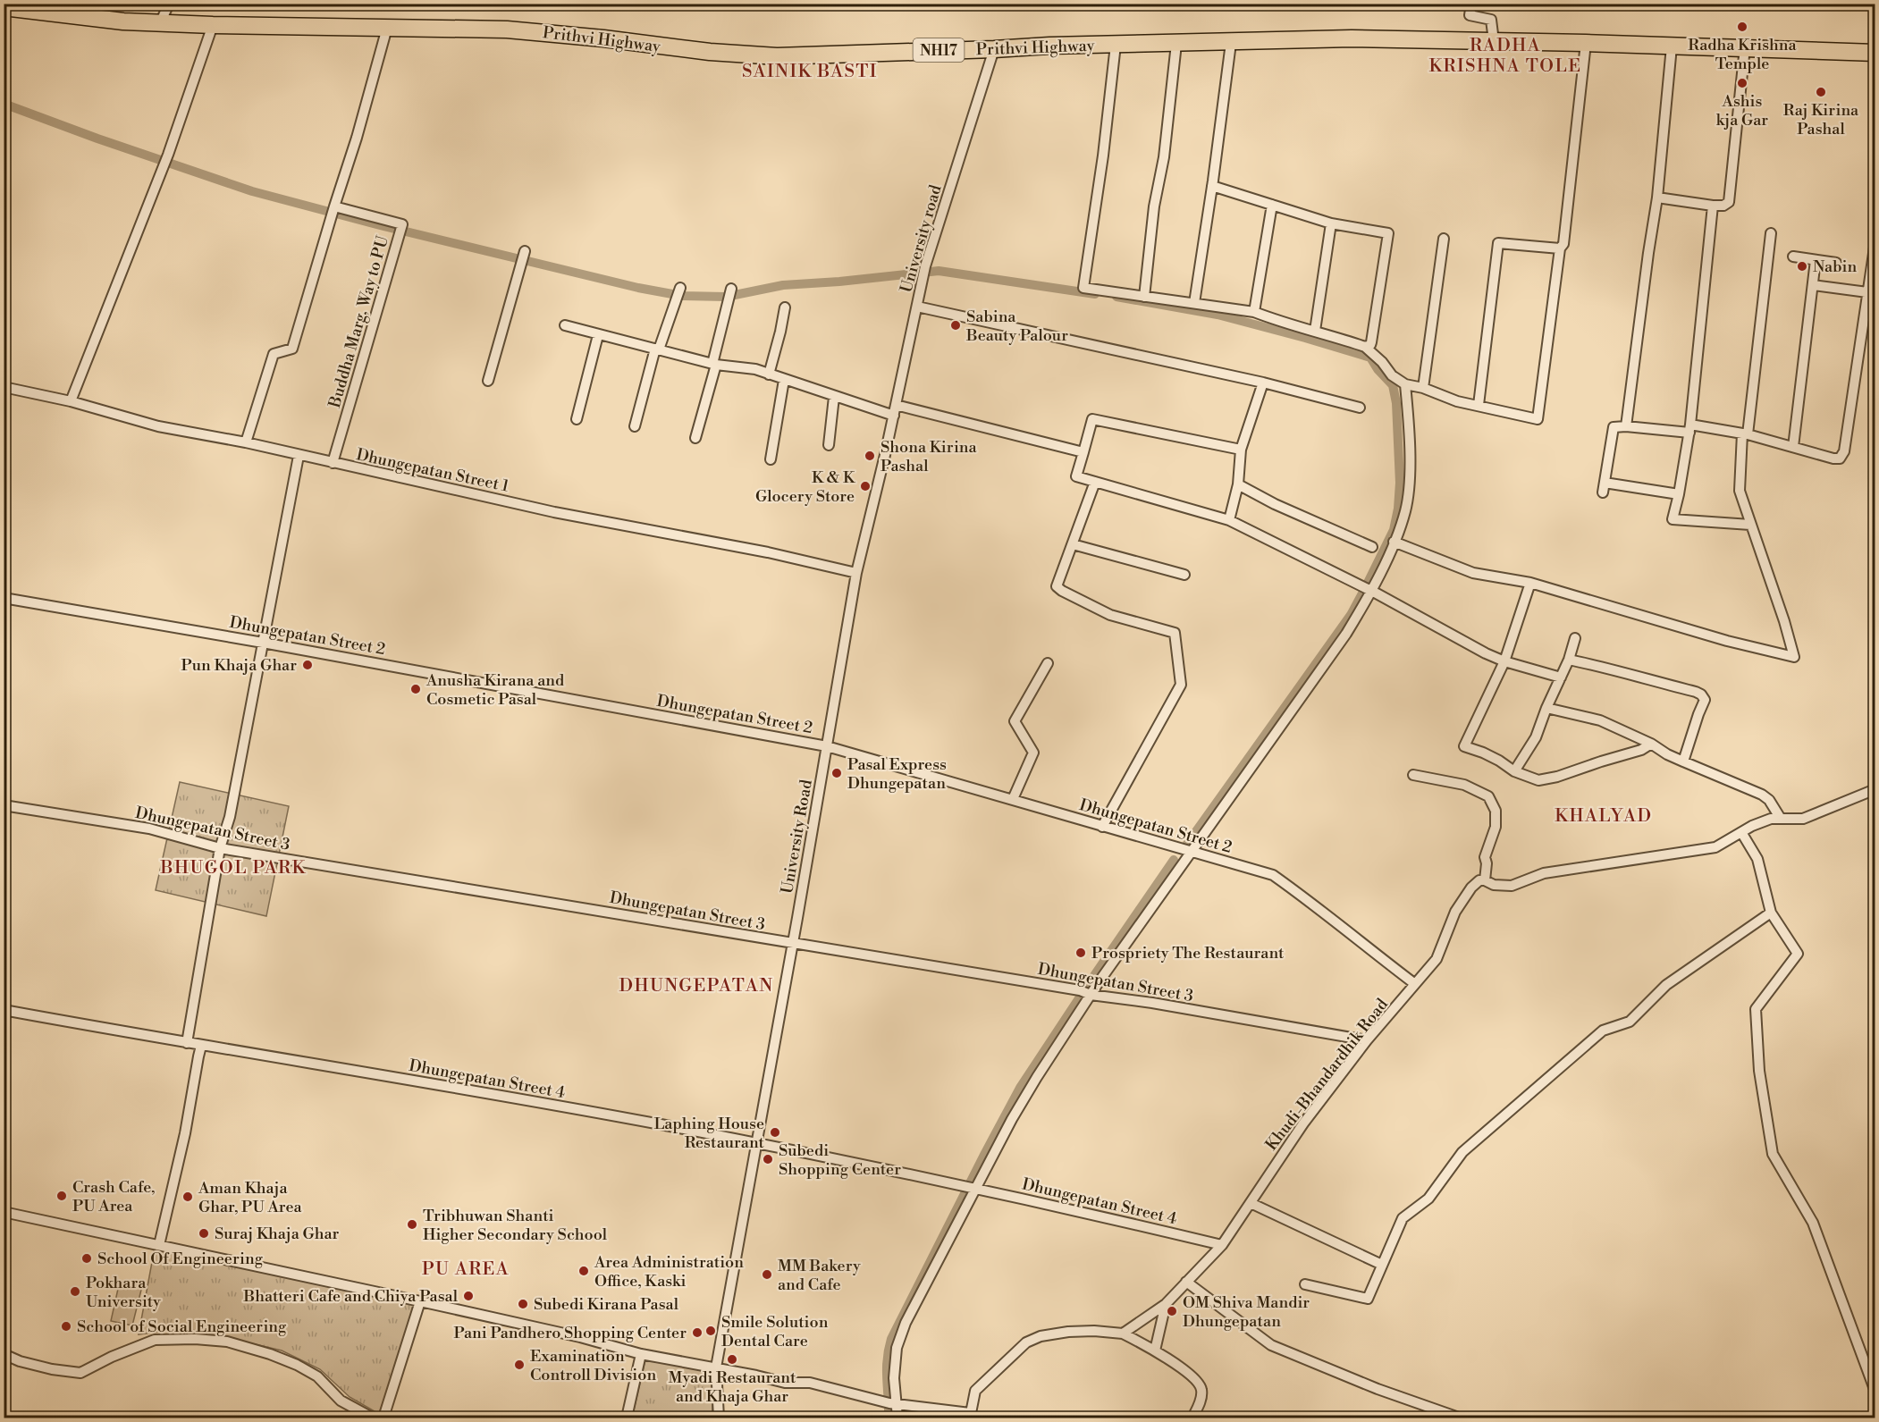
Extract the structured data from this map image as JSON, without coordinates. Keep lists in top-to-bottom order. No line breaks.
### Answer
{"streets":{"highway":["Prithvi Highway","NH17"],"street":["University road","Buddha Marg, Way to PU","Dhungepatan Street 1","Dhungepatan Street 2","Dhungepatan Street 3","University Road","Khudi-Bhandardhik Road","Dhungepatan Street 4"]},"crossings":[["Prithvi Highway","University road"],["University road","University Road"],["Buddha Marg, Way to PU","Dhungepatan Street 1"],["Dhungepatan Street 1","University Road"],["Dhungepatan Street 2","University Road"],["Dhungepatan Street 2","Khudi-Bhandardhik Road"],["Dhungepatan Street 3","University Road"],["Dhungepatan Street 3","Khudi-Bhandardhik Road"],["University Road","Dhungepatan Street 4"],["Khudi-Bhandardhik Road","Dhungepatan Street 4"]],"districts":["RADHA KRISHNA TOLE","SAINIK BASTI","KHALYAD","BHUGOL PARK","DHUNGEPATAN","PU AREA"],"places":["Radha Krishna Temple","Ashis kja Gar","Raj Kirina Pashal","Nabin","Sabina Beauty Palour","Shona Kirina Pashal","K & K Glocery Store","Pun Khaja Ghar","Anusha Kirana and Cosmetic Pasal","Pasal Express Dhungepatan","Prospriety The Restaurant","Laphing House Restaurant","Subedi Shopping Center","Crash Cafe, PU Area","Aman Khaja Ghar, PU Area","Tribhuwan Shanti Higher Secondary School","Suraj Khaja Ghar","School Of Engineering","Area Administration Office, Kaski","MM Bakery and Cafe","Pokhara University","Bhatteri Cafe and Chiya Pasal","Subedi Kirana Pasal","OM Shiva Mandir Dhungepatan","School of Social Engineering","Smile Solution Dental Care","Pani Pandhero Shopping Center","Myadi Restaurant and Khaja Ghar","Examination Controll Division"]}
